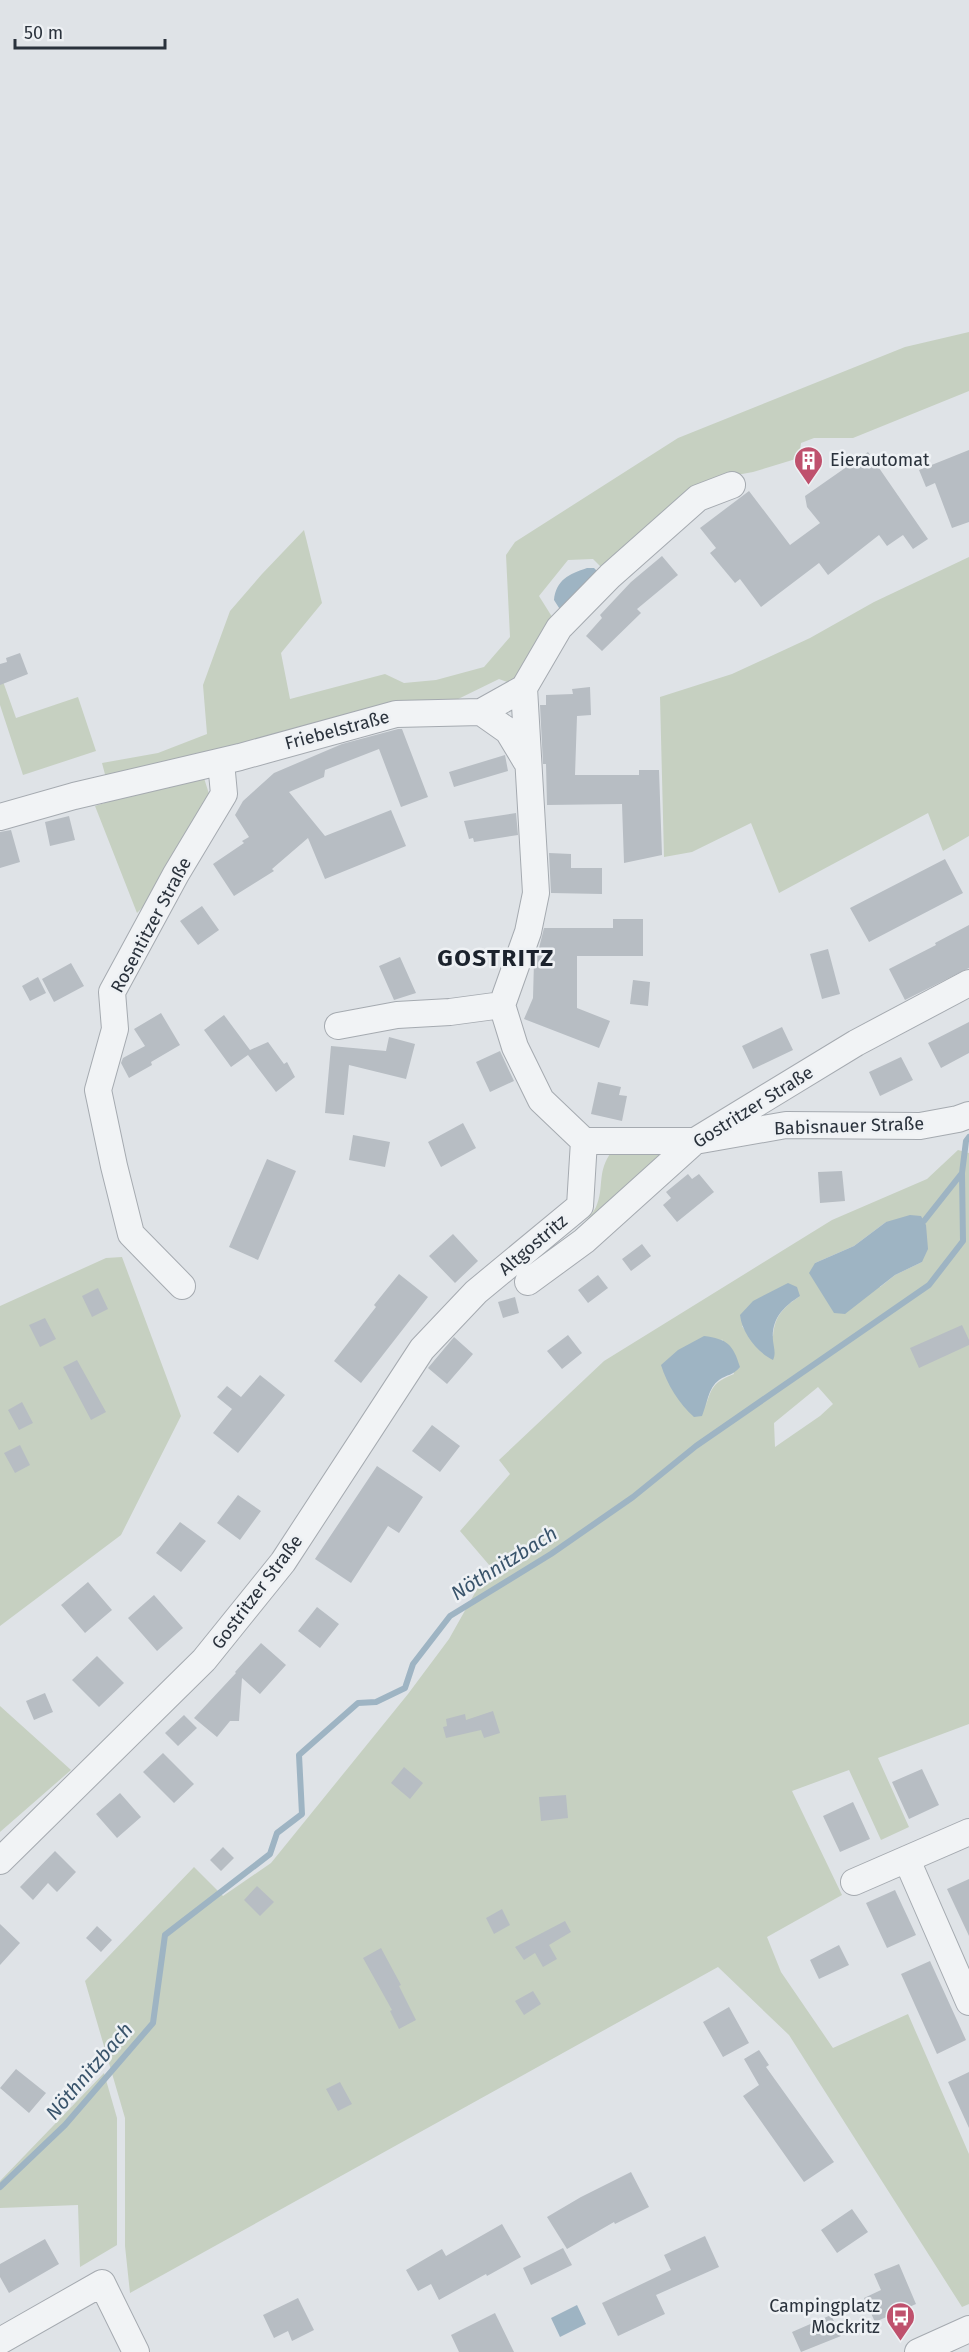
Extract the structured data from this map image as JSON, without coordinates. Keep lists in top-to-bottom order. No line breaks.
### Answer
{"streets":{"street":["Friebelstraße","Rosentitzer Straße","Gostritzer Straße","Babisnauer Straße","Altgostritz"]},"crossings":[["Friebelstraße","Rosentitzer Straße"],["Gostritzer Straße","Babisnauer Straße"],["Gostritzer Straße","Altgostritz"],["Babisnauer Straße","Altgostritz"]],"districts":["GOSTRITZ"],"water":["Nöthnitzbach"],"places":{"building":["Eierautomat"],"bus stop":["Campingplatz Mockritz"]},"scale_bar":"50 m"}
